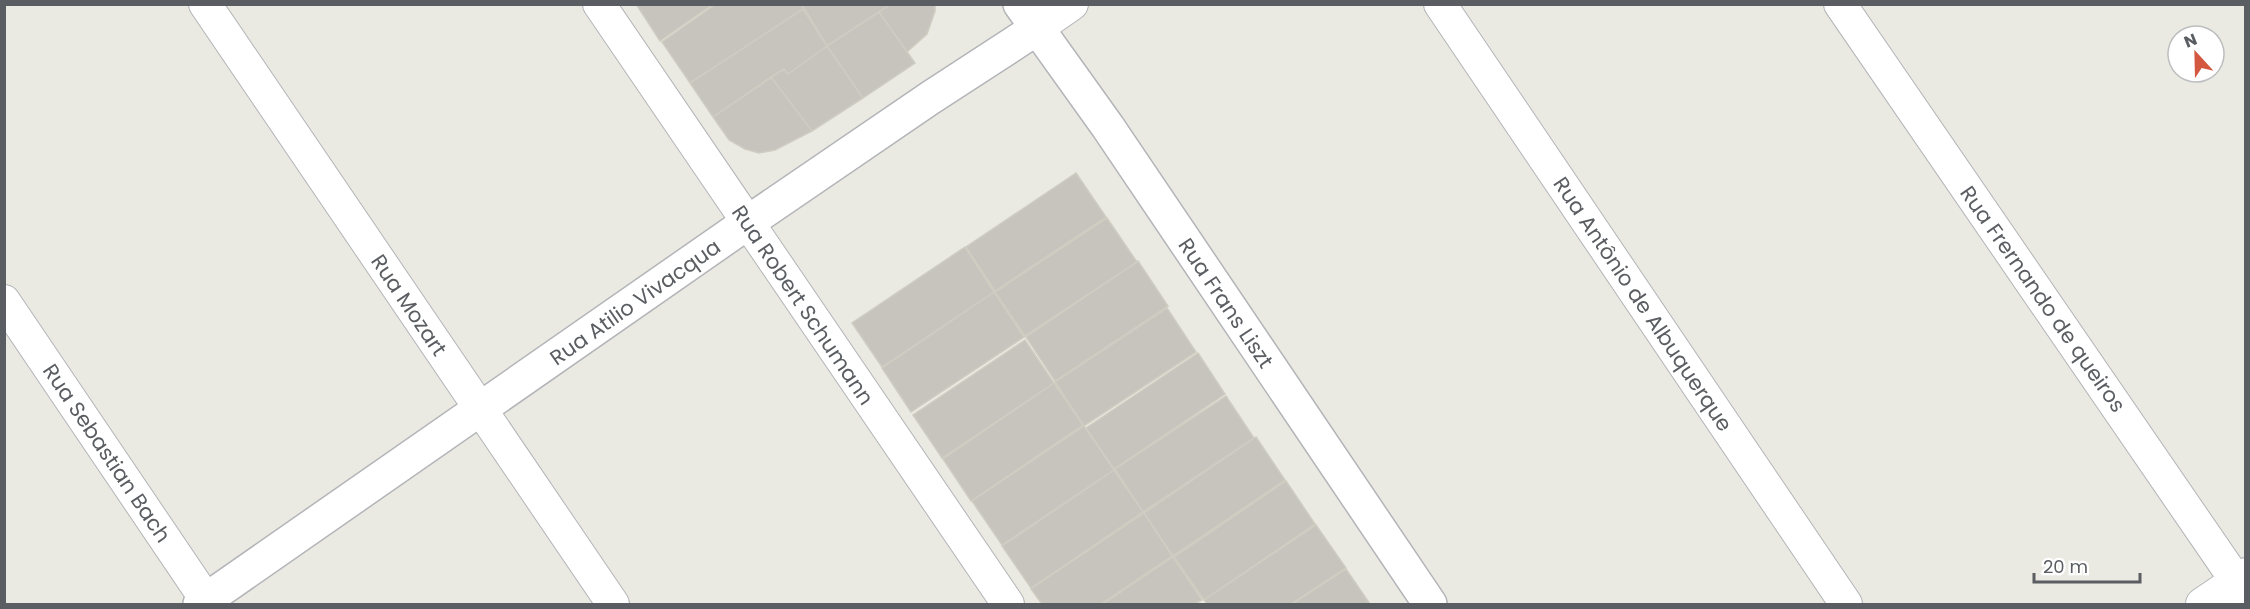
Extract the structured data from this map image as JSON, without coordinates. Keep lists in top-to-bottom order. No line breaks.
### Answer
{"streets":{"street":["Rua Frernando de queiros","Rua Atilio Vivacqua","Rua Frans Liszt","Rua Antônio de Albuquerque","Rua Mozart","Rua Robert Schumann","Rua Sebastian Bach"]},"crossings":[["Rua Atilio Vivacqua","Rua Frans Liszt"],["Rua Atilio Vivacqua","Rua Mozart"],["Rua Atilio Vivacqua","Rua Robert Schumann"],["Rua Atilio Vivacqua","Rua Sebastian Bach"]],"scale_bar":"20 m","north":"top"}
